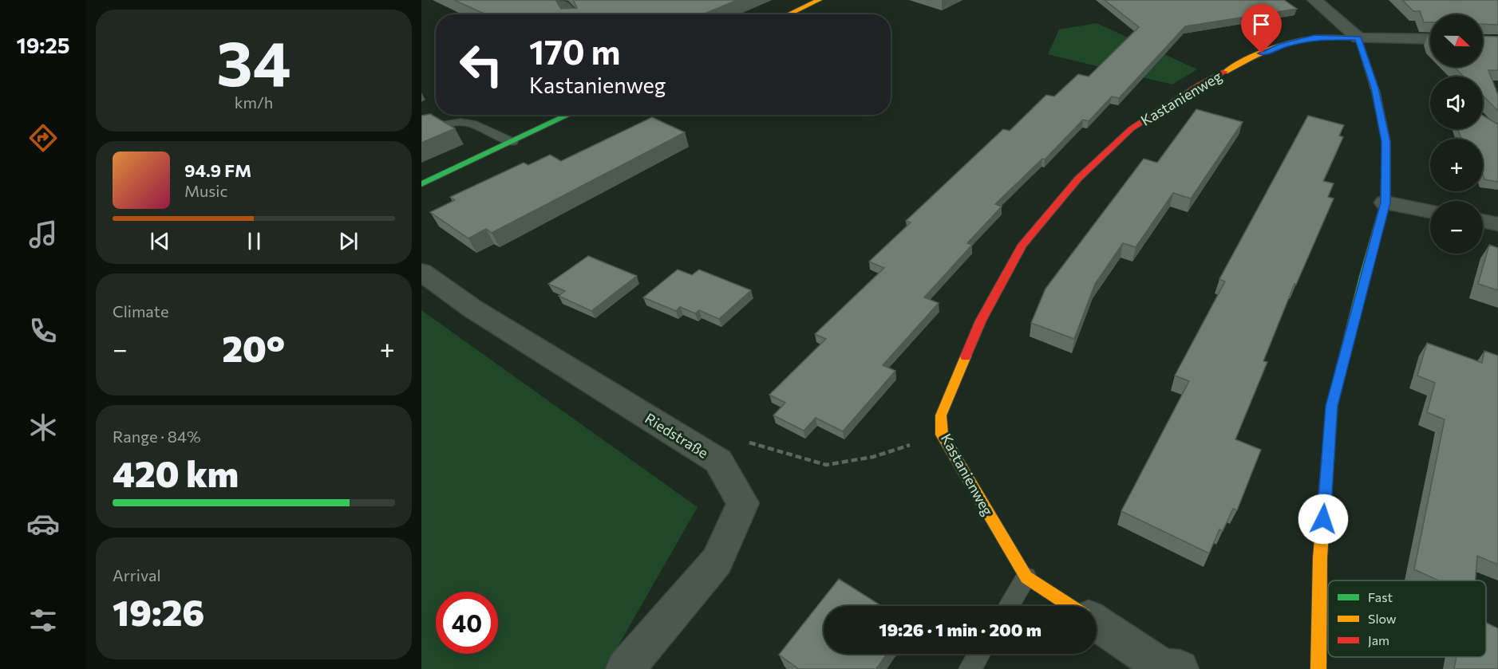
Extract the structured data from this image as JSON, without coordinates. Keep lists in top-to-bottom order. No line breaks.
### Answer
{"streets":{"street":["Kastanienweg","Riedstraße"]},"legend":["Fast","Slow","Jam"],"north":"right","page":{"tabs":"19:25","tile":[["34","km/h"],"Climate",["Range · 84%","420 km"],["Arrival","19:26"]],"map_buttons":["+","−"],"turn":["170 m","Kastanienweg"],"song":["94.9 FM","Music"],"heat":["−","20°","+"],"limit":"40","trip":"19:26 · 1 min · 200 m"}}
